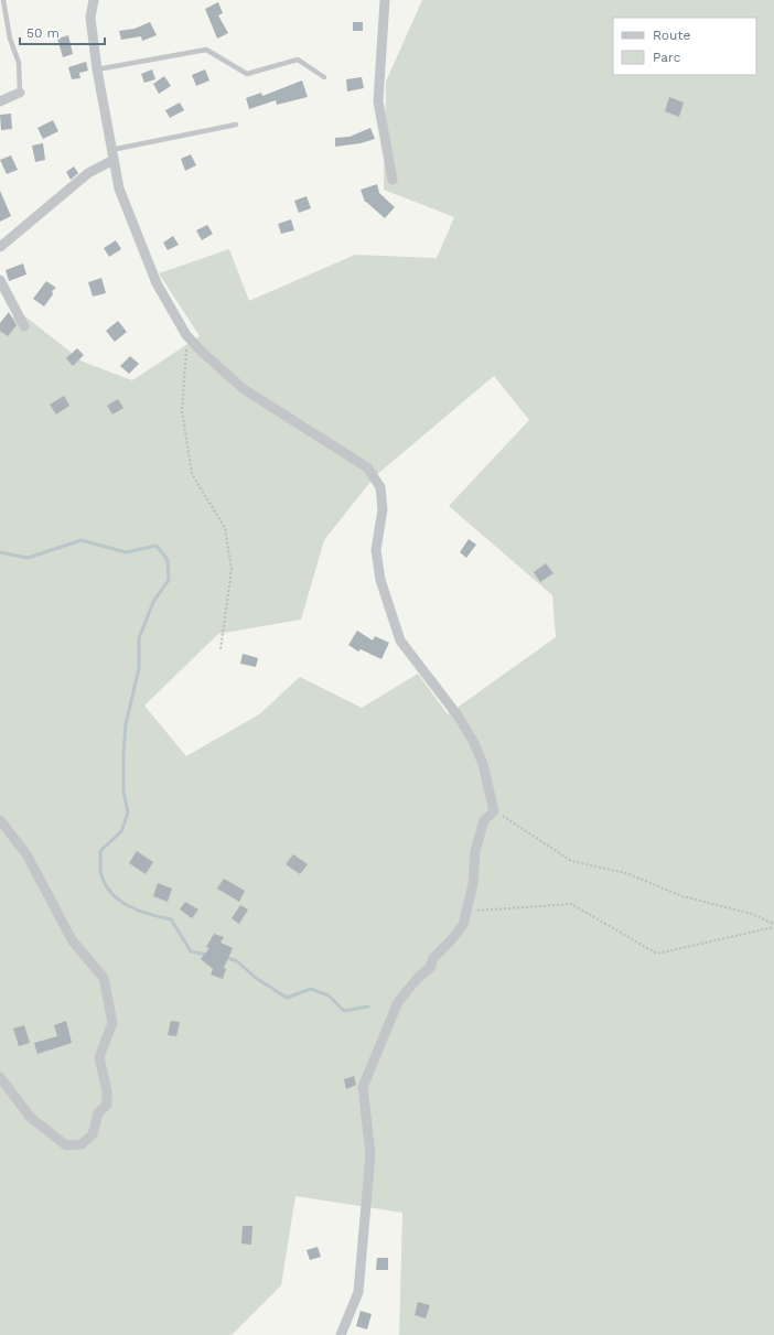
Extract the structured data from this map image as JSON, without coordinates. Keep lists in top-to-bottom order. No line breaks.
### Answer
{"legend":["Route","Parc"],"scale_bar":"50 m"}
